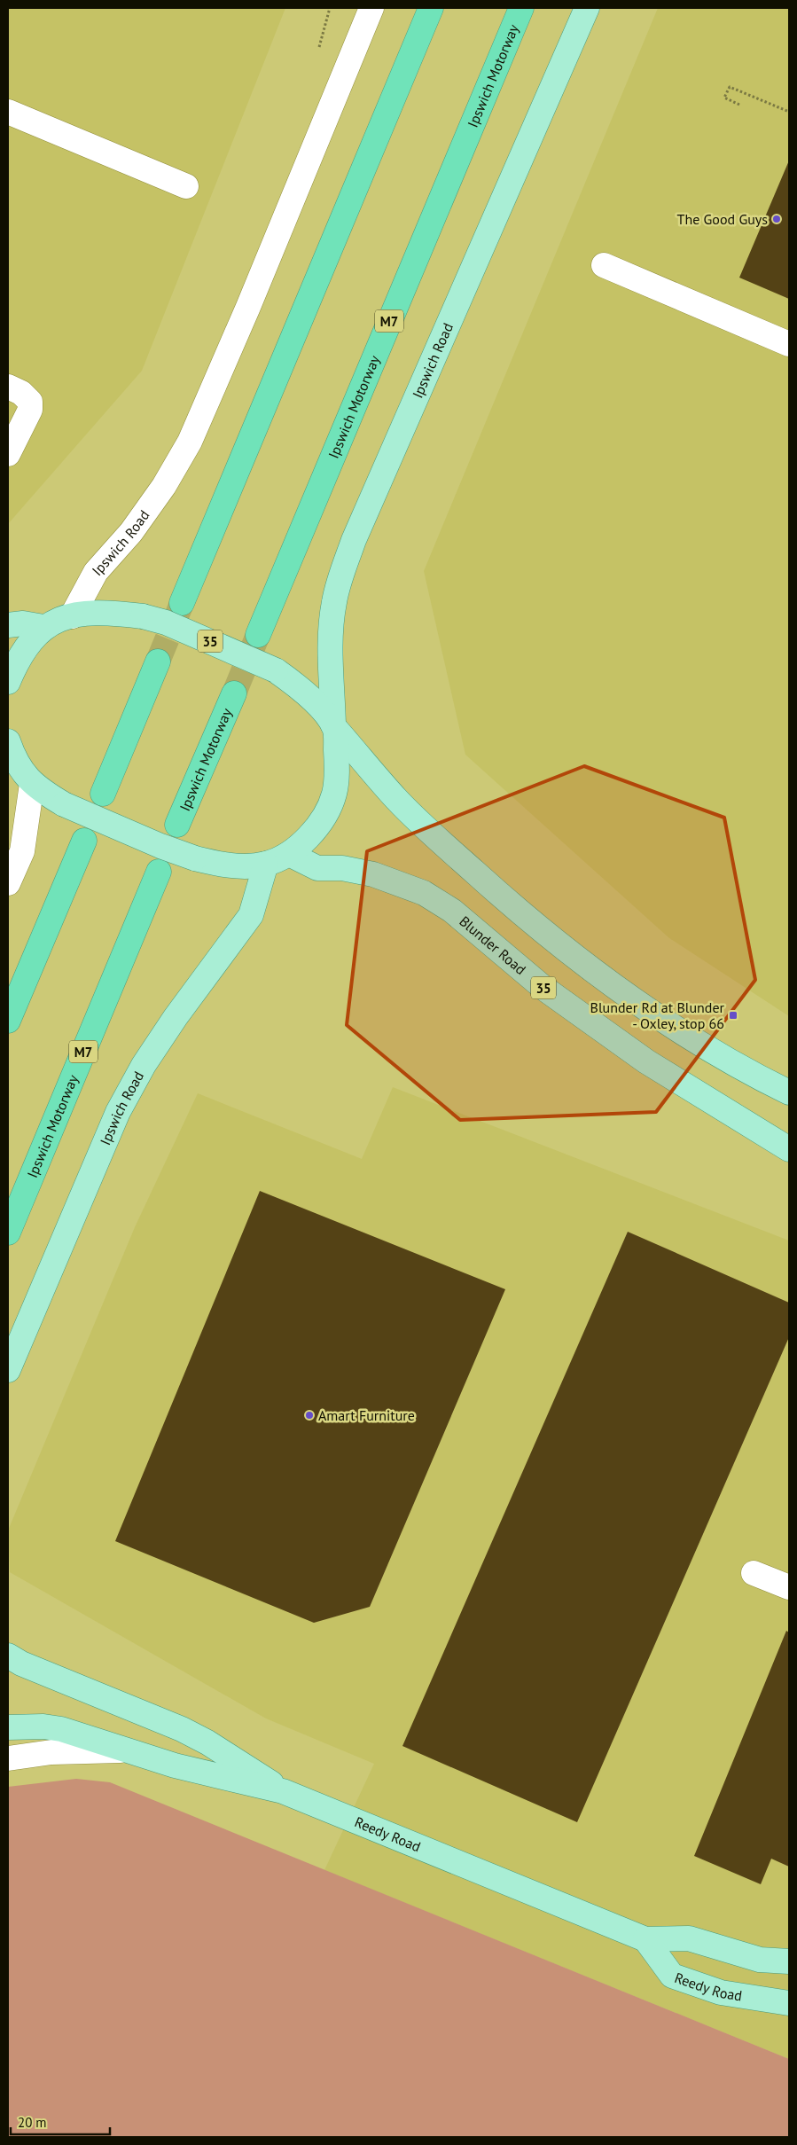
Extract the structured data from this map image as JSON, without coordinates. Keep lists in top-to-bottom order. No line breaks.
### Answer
{"streets":{"highway":["Ipswich Motorway","M7"],"main road":["Ipswich Road","35","Blunder Road","Reedy Road"]},"crossings":[["Ipswich Road","35"],["Ipswich Road","Blunder Road"]],"places":{"other":["The Good Guys","Amart Furniture"],"transit":["Blunder Rd at Blunder - Oxley, stop 66"]},"scale_bar":"20 m"}
